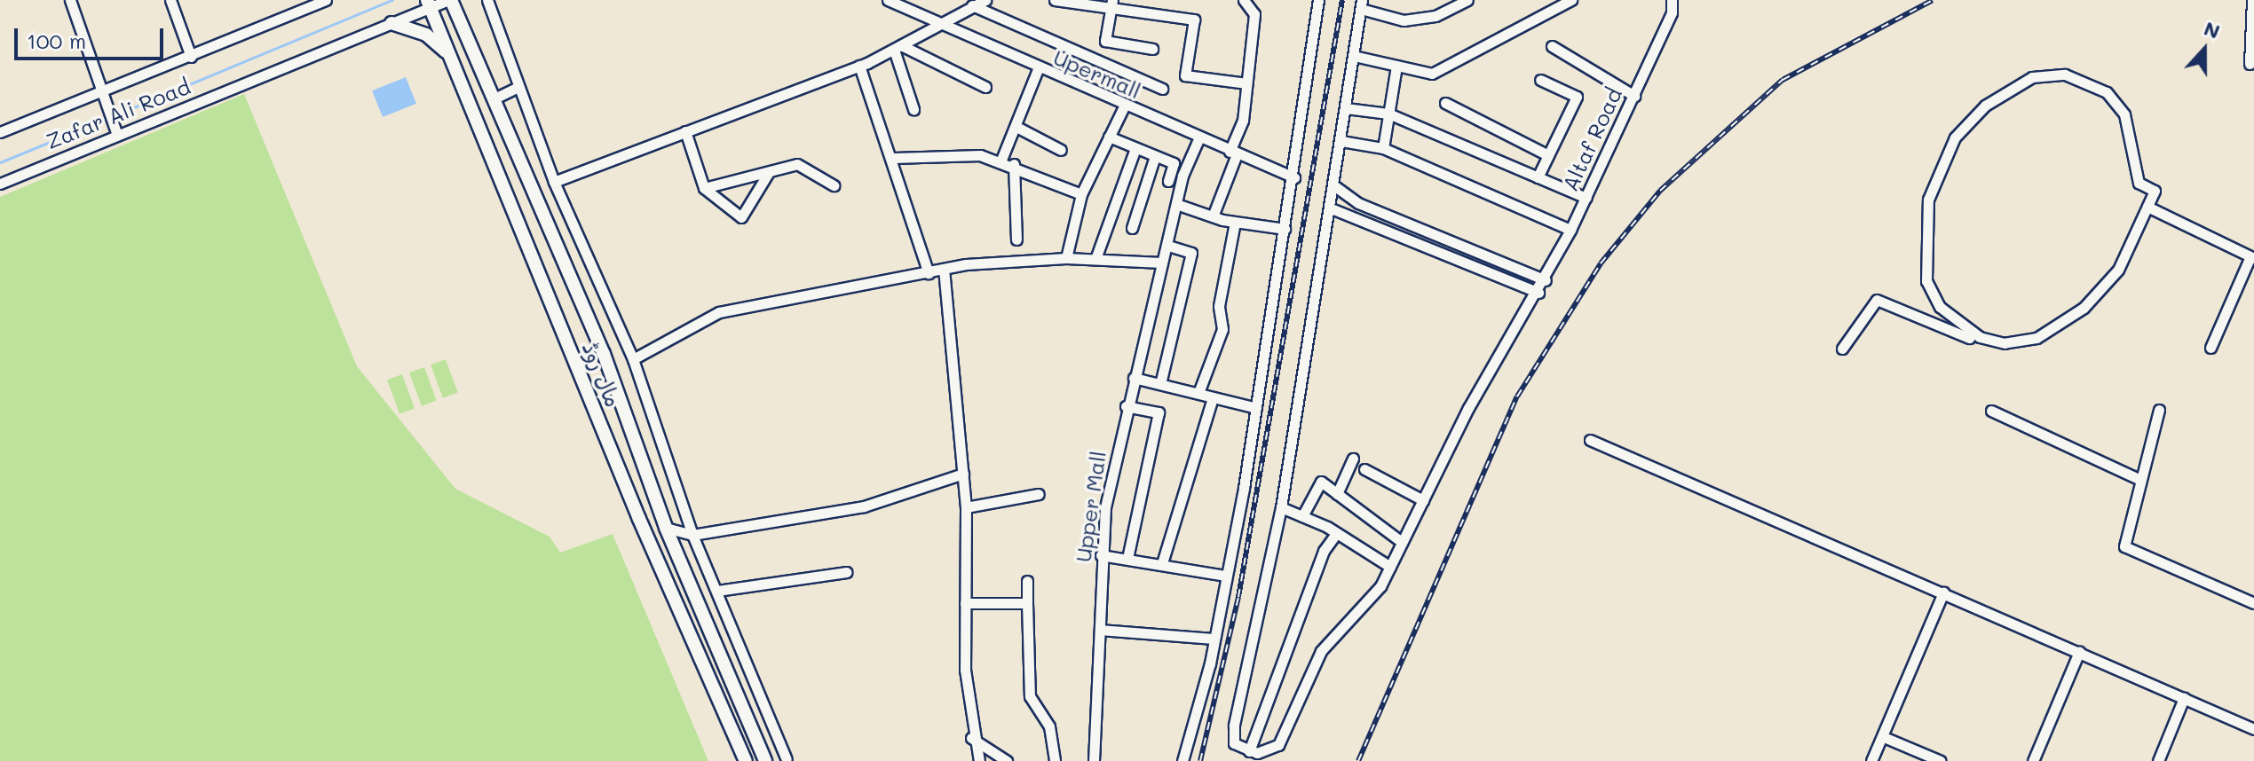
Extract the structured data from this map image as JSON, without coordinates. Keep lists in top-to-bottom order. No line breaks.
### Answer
{"streets":{"main road":["مال روڈ"],"street":["Upermall","Zafar Ali Road","Altaf Road","Upper Mall"]},"crossings":[["Upermall","Upper Mall"],["Zafar Ali Road","مال روڈ"]],"scale_bar":"100 m","north":"top"}
